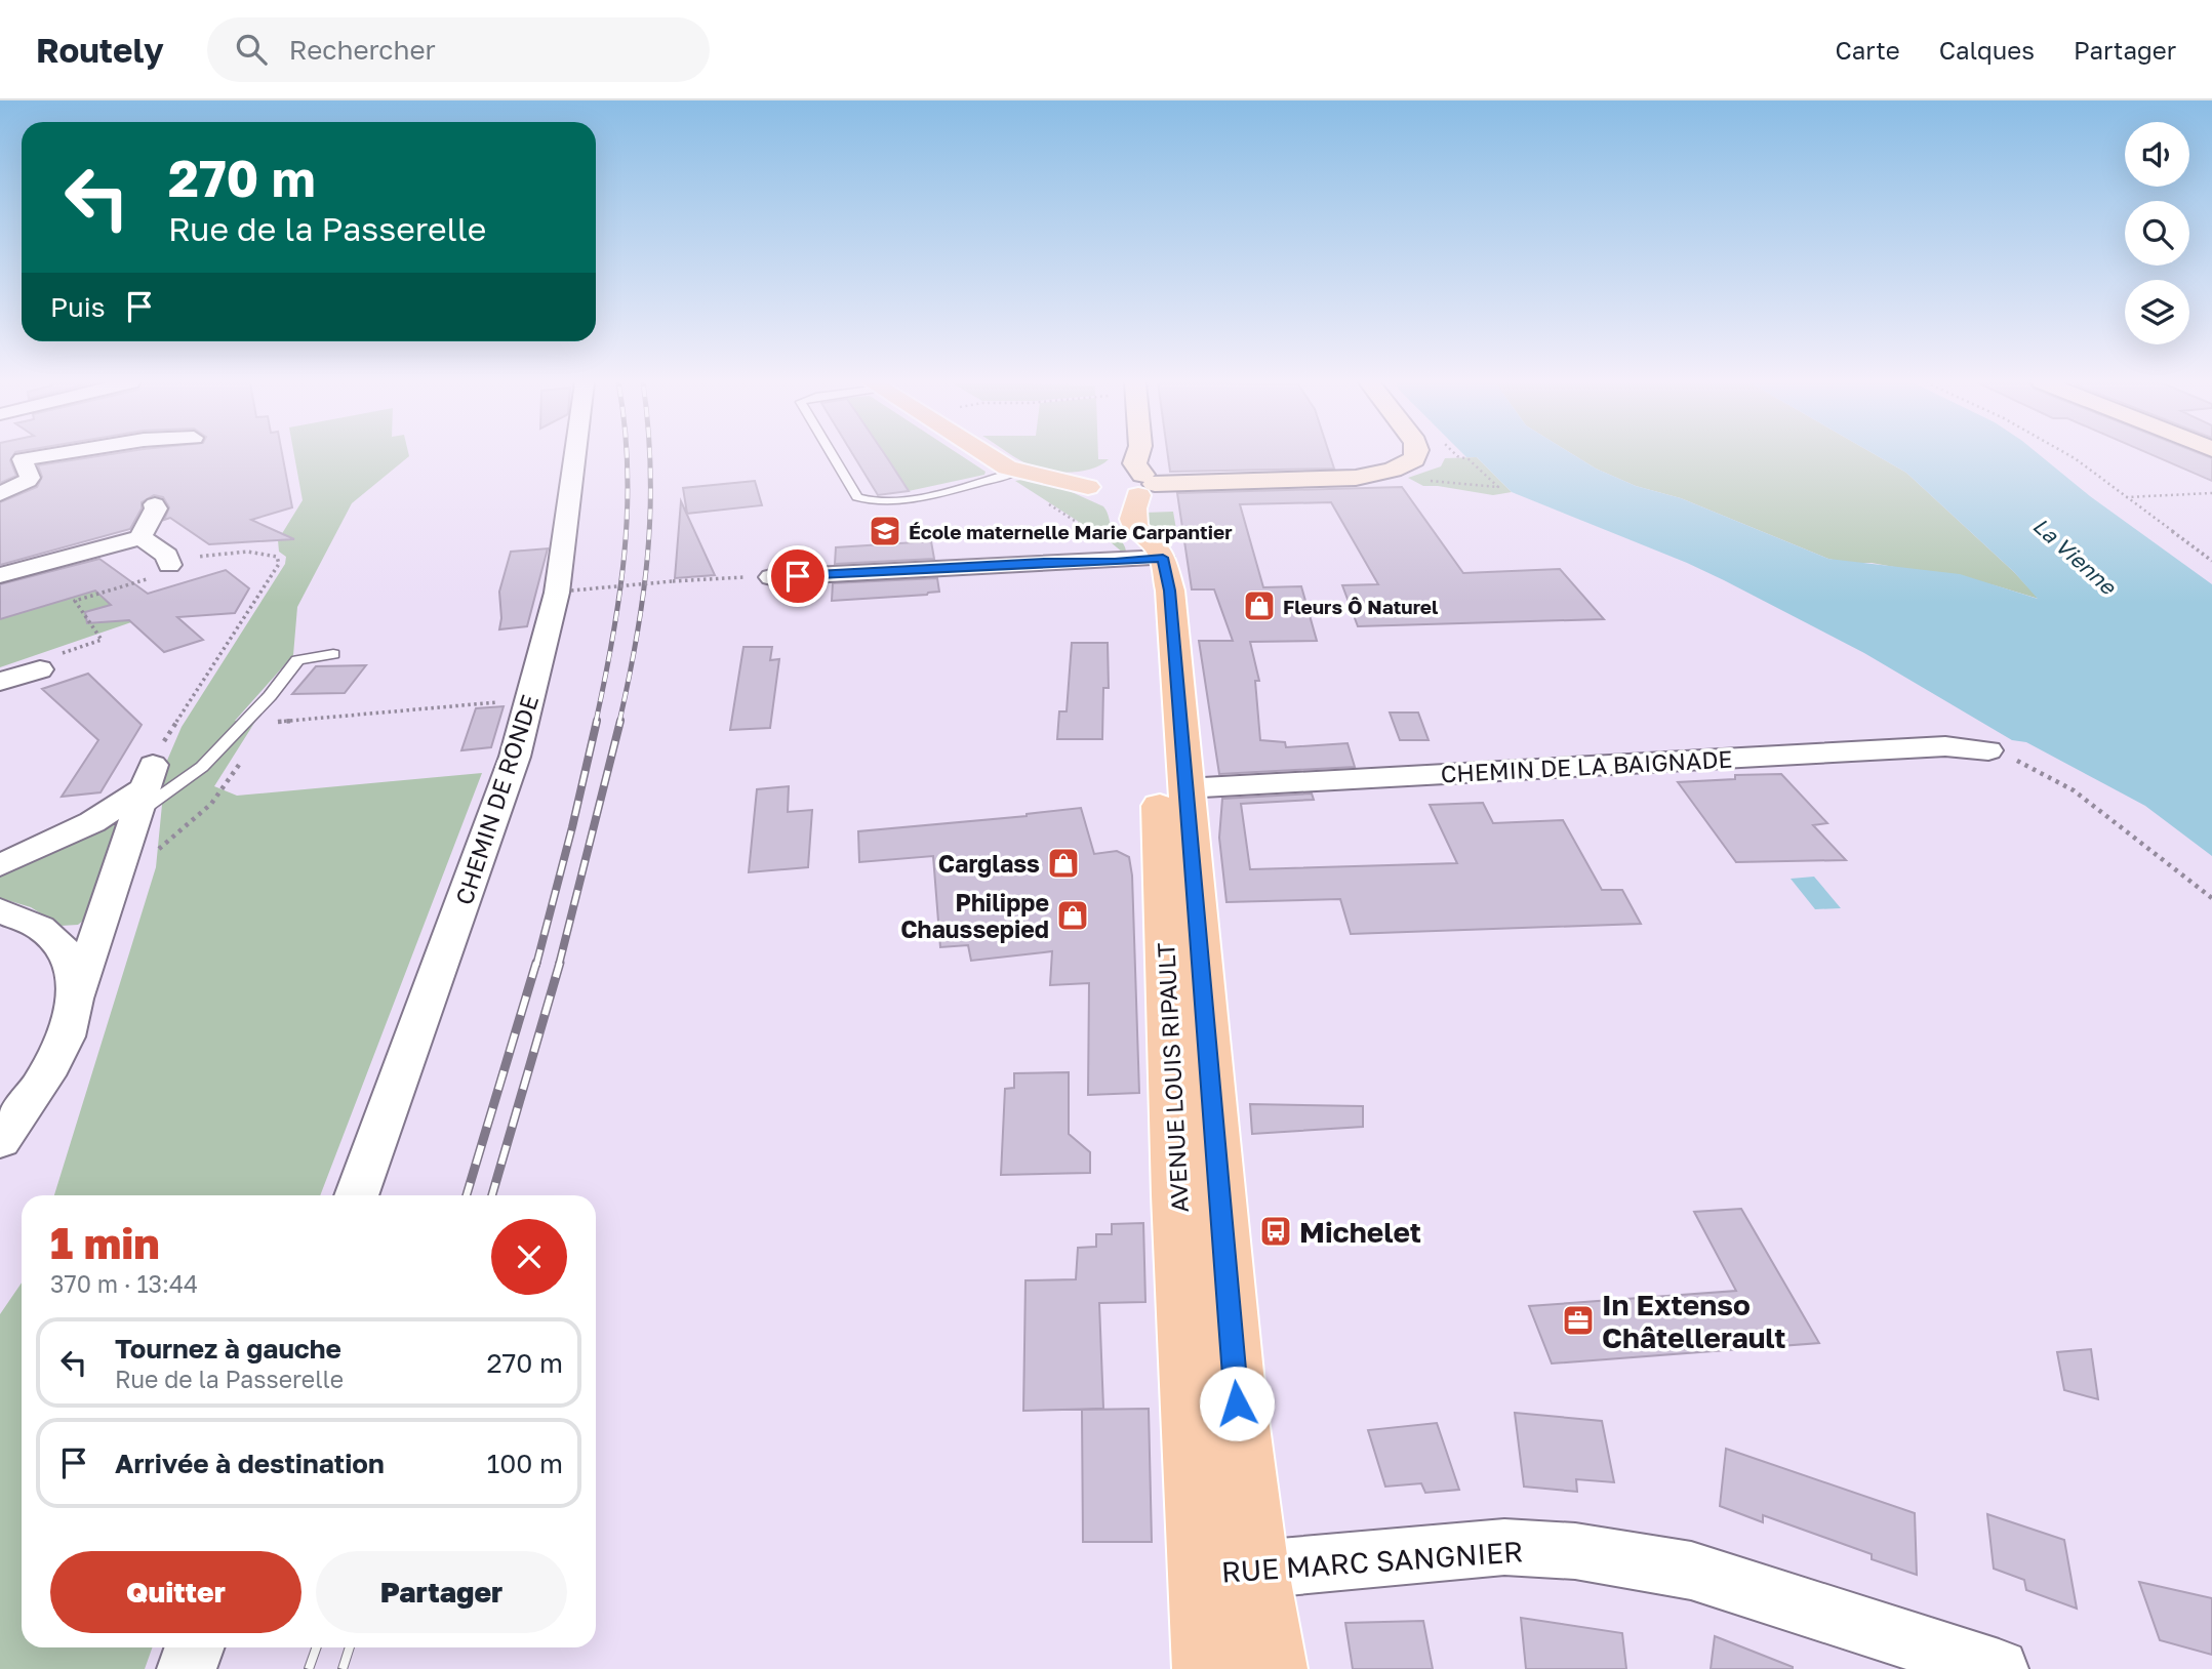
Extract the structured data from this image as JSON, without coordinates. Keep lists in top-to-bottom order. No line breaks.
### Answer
{"streets":{"main road":["AVENUE LOUIS RIPAULT"],"street":["CHEMIN DE LA BAIGNADE","CHEMIN DE RONDE","RUE MARC SANGNIER"]},"crossings":[["CHEMIN DE LA BAIGNADE","AVENUE LOUIS RIPAULT"],["AVENUE LOUIS RIPAULT","RUE MARC SANGNIER"]],"water":["La Vienne"],"places":{"school or university":["École maternelle Marie Carpantier"],"shop":["Fleurs Ô Naturel","Carglass","Philippe Chaussepied"],"bus stop":["Michelet"],"office":["In Extenso Châtellerault"]},"page":{"header":"Routely","search":"Rechercher","nav":["Carte","Calques","Partager"],"turn":["270 m","Rue de la Passerelle"],"then":"Puis","heading":["1 min","370 m · 13:44"],"list":[{"name":"Tournez à gauche","note":"Rue de la Passerelle","value":"270 m"},{"name":"Arrivée à destination","value":"100 m"}],"buttons":["Quitter","Partager"]}}
